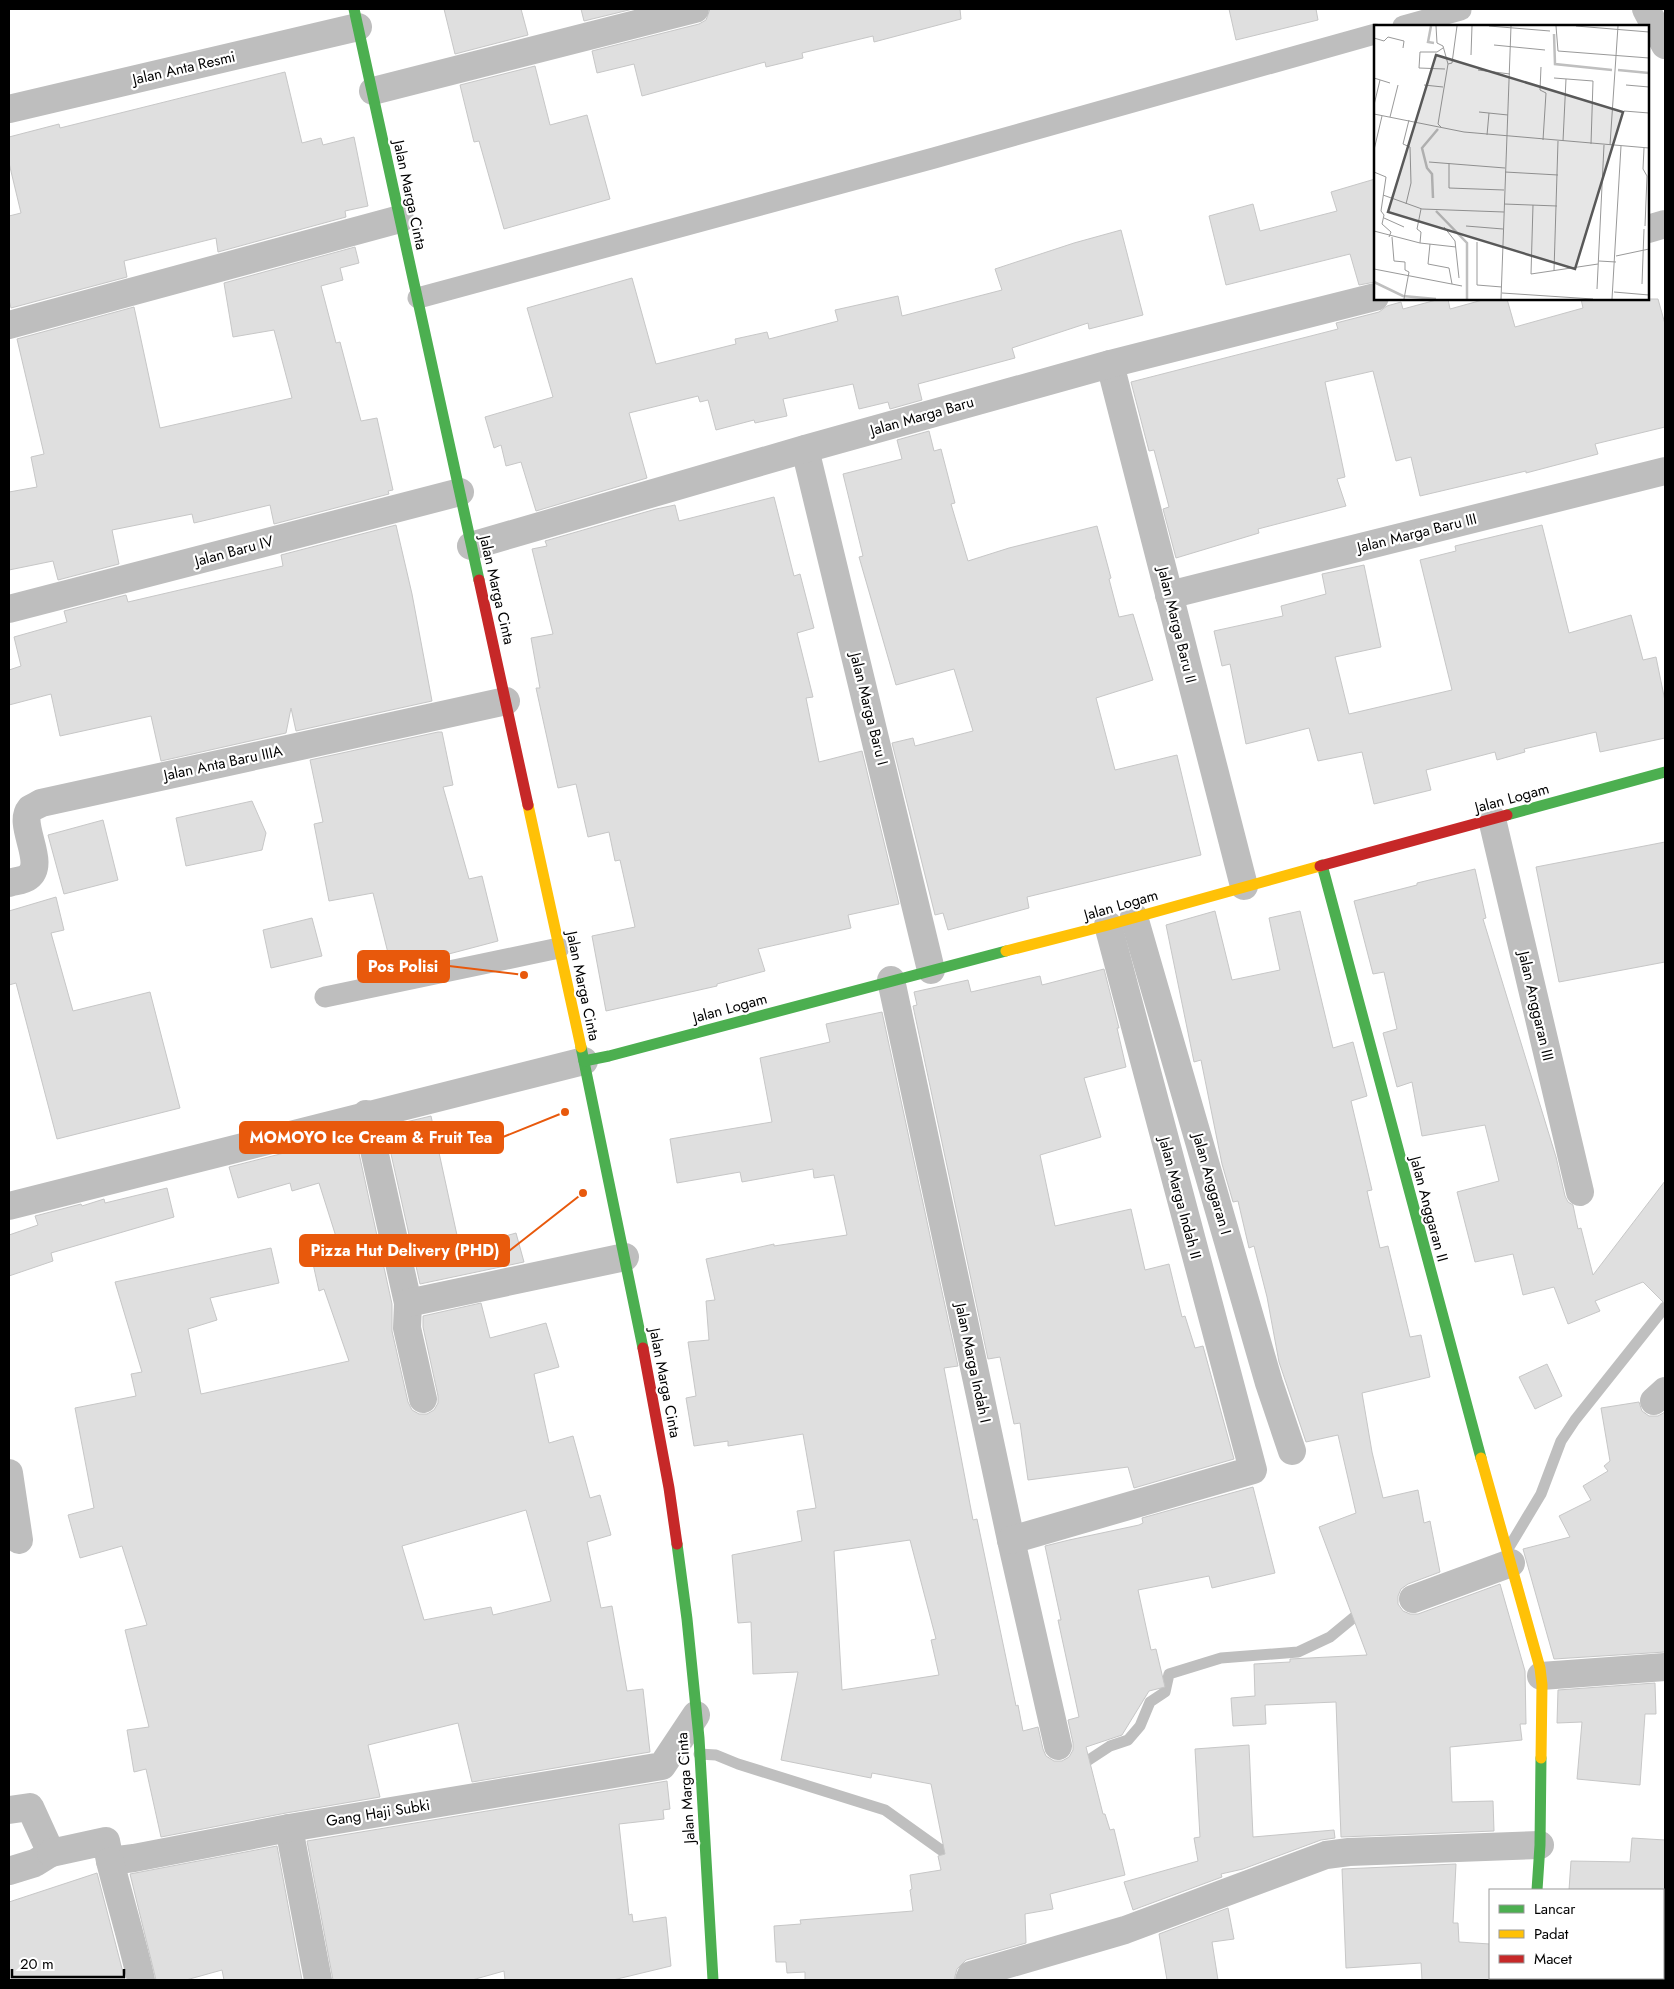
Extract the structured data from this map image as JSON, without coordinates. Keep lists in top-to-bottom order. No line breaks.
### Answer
{"streets":{"street":["Jalan Anta Resmi","Jalan Marga Cinta","Jalan Marga Baru","Jalan Marga Baru III","Jalan Baru IV","Jalan Marga Baru II","Jalan Marga Baru I","Jalan Anta Baru IIIA","Jalan Logam","Jalan Anggaran III","Jalan Anggaran I","Jalan Marga Indah II","Jalan Anggaran II","Jalan Marga Indah I","Gang Haji Subki"]},"crossings":[["Jalan Anta Resmi","Jalan Marga Cinta"],["Jalan Marga Cinta","Jalan Marga Baru"],["Jalan Marga Cinta","Jalan Baru IV"],["Jalan Marga Cinta","Jalan Anta Baru IIIA"],["Jalan Marga Cinta","Jalan Logam"],["Jalan Marga Cinta","Gang Haji Subki"],["Jalan Marga Baru","Jalan Marga Baru II"],["Jalan Marga Baru","Jalan Marga Baru I"],["Jalan Marga Baru III","Jalan Marga Baru II"],["Jalan Marga Baru II","Jalan Logam"],["Jalan Marga Baru I","Jalan Logam"],["Jalan Logam","Jalan Anggaran III"],["Jalan Logam","Jalan Anggaran I"],["Jalan Logam","Jalan Marga Indah II"],["Jalan Logam","Jalan Anggaran II"],["Jalan Logam","Jalan Marga Indah I"],["Jalan Marga Indah II","Jalan Marga Indah I"]],"places":["Pos Polisi","MOMOYO Ice Cream & Fruit Tea","Pizza Hut Delivery (PHD)"],"legend":["Lancar","Padat","Macet"],"scale_bar":"20 m"}
